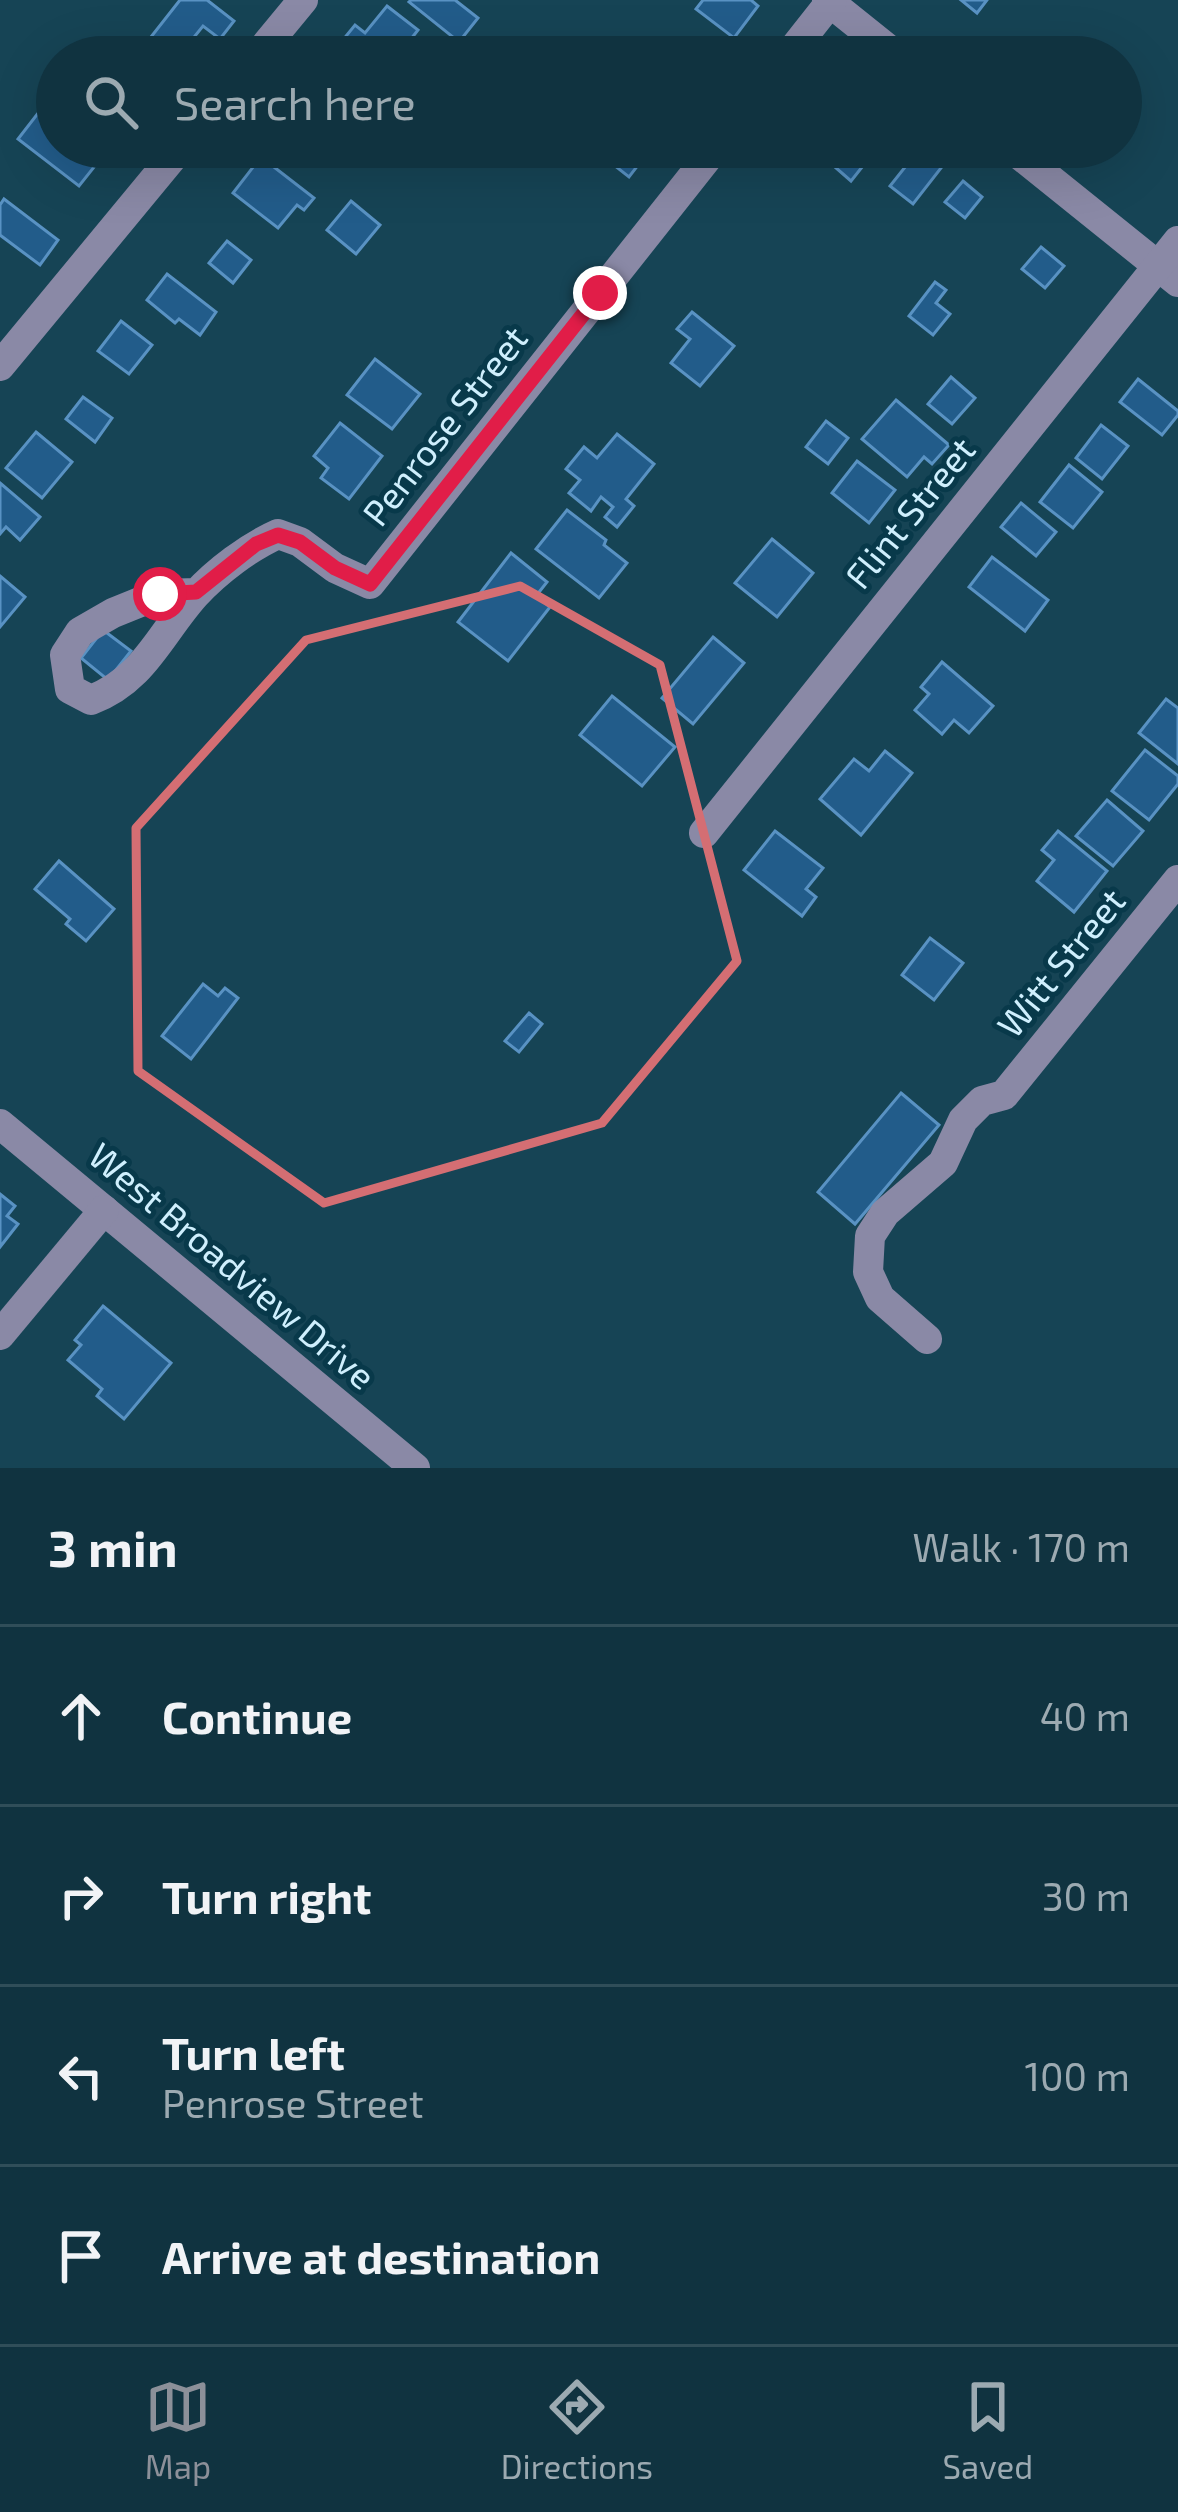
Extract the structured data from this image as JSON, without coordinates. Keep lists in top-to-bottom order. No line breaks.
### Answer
{"streets":{"street":["Penrose Street","Flint Street","Witt Street","West Broadview Drive"]},"page":{"search":"Search here","heading":["3 min","Walk · 170 m"],"list":[["Continue","40 m"],["Turn right","30 m"],["Turn left","Penrose Street","100 m"],"Arrive at destination"],"nav":["Map","Directions","Saved"]}}
